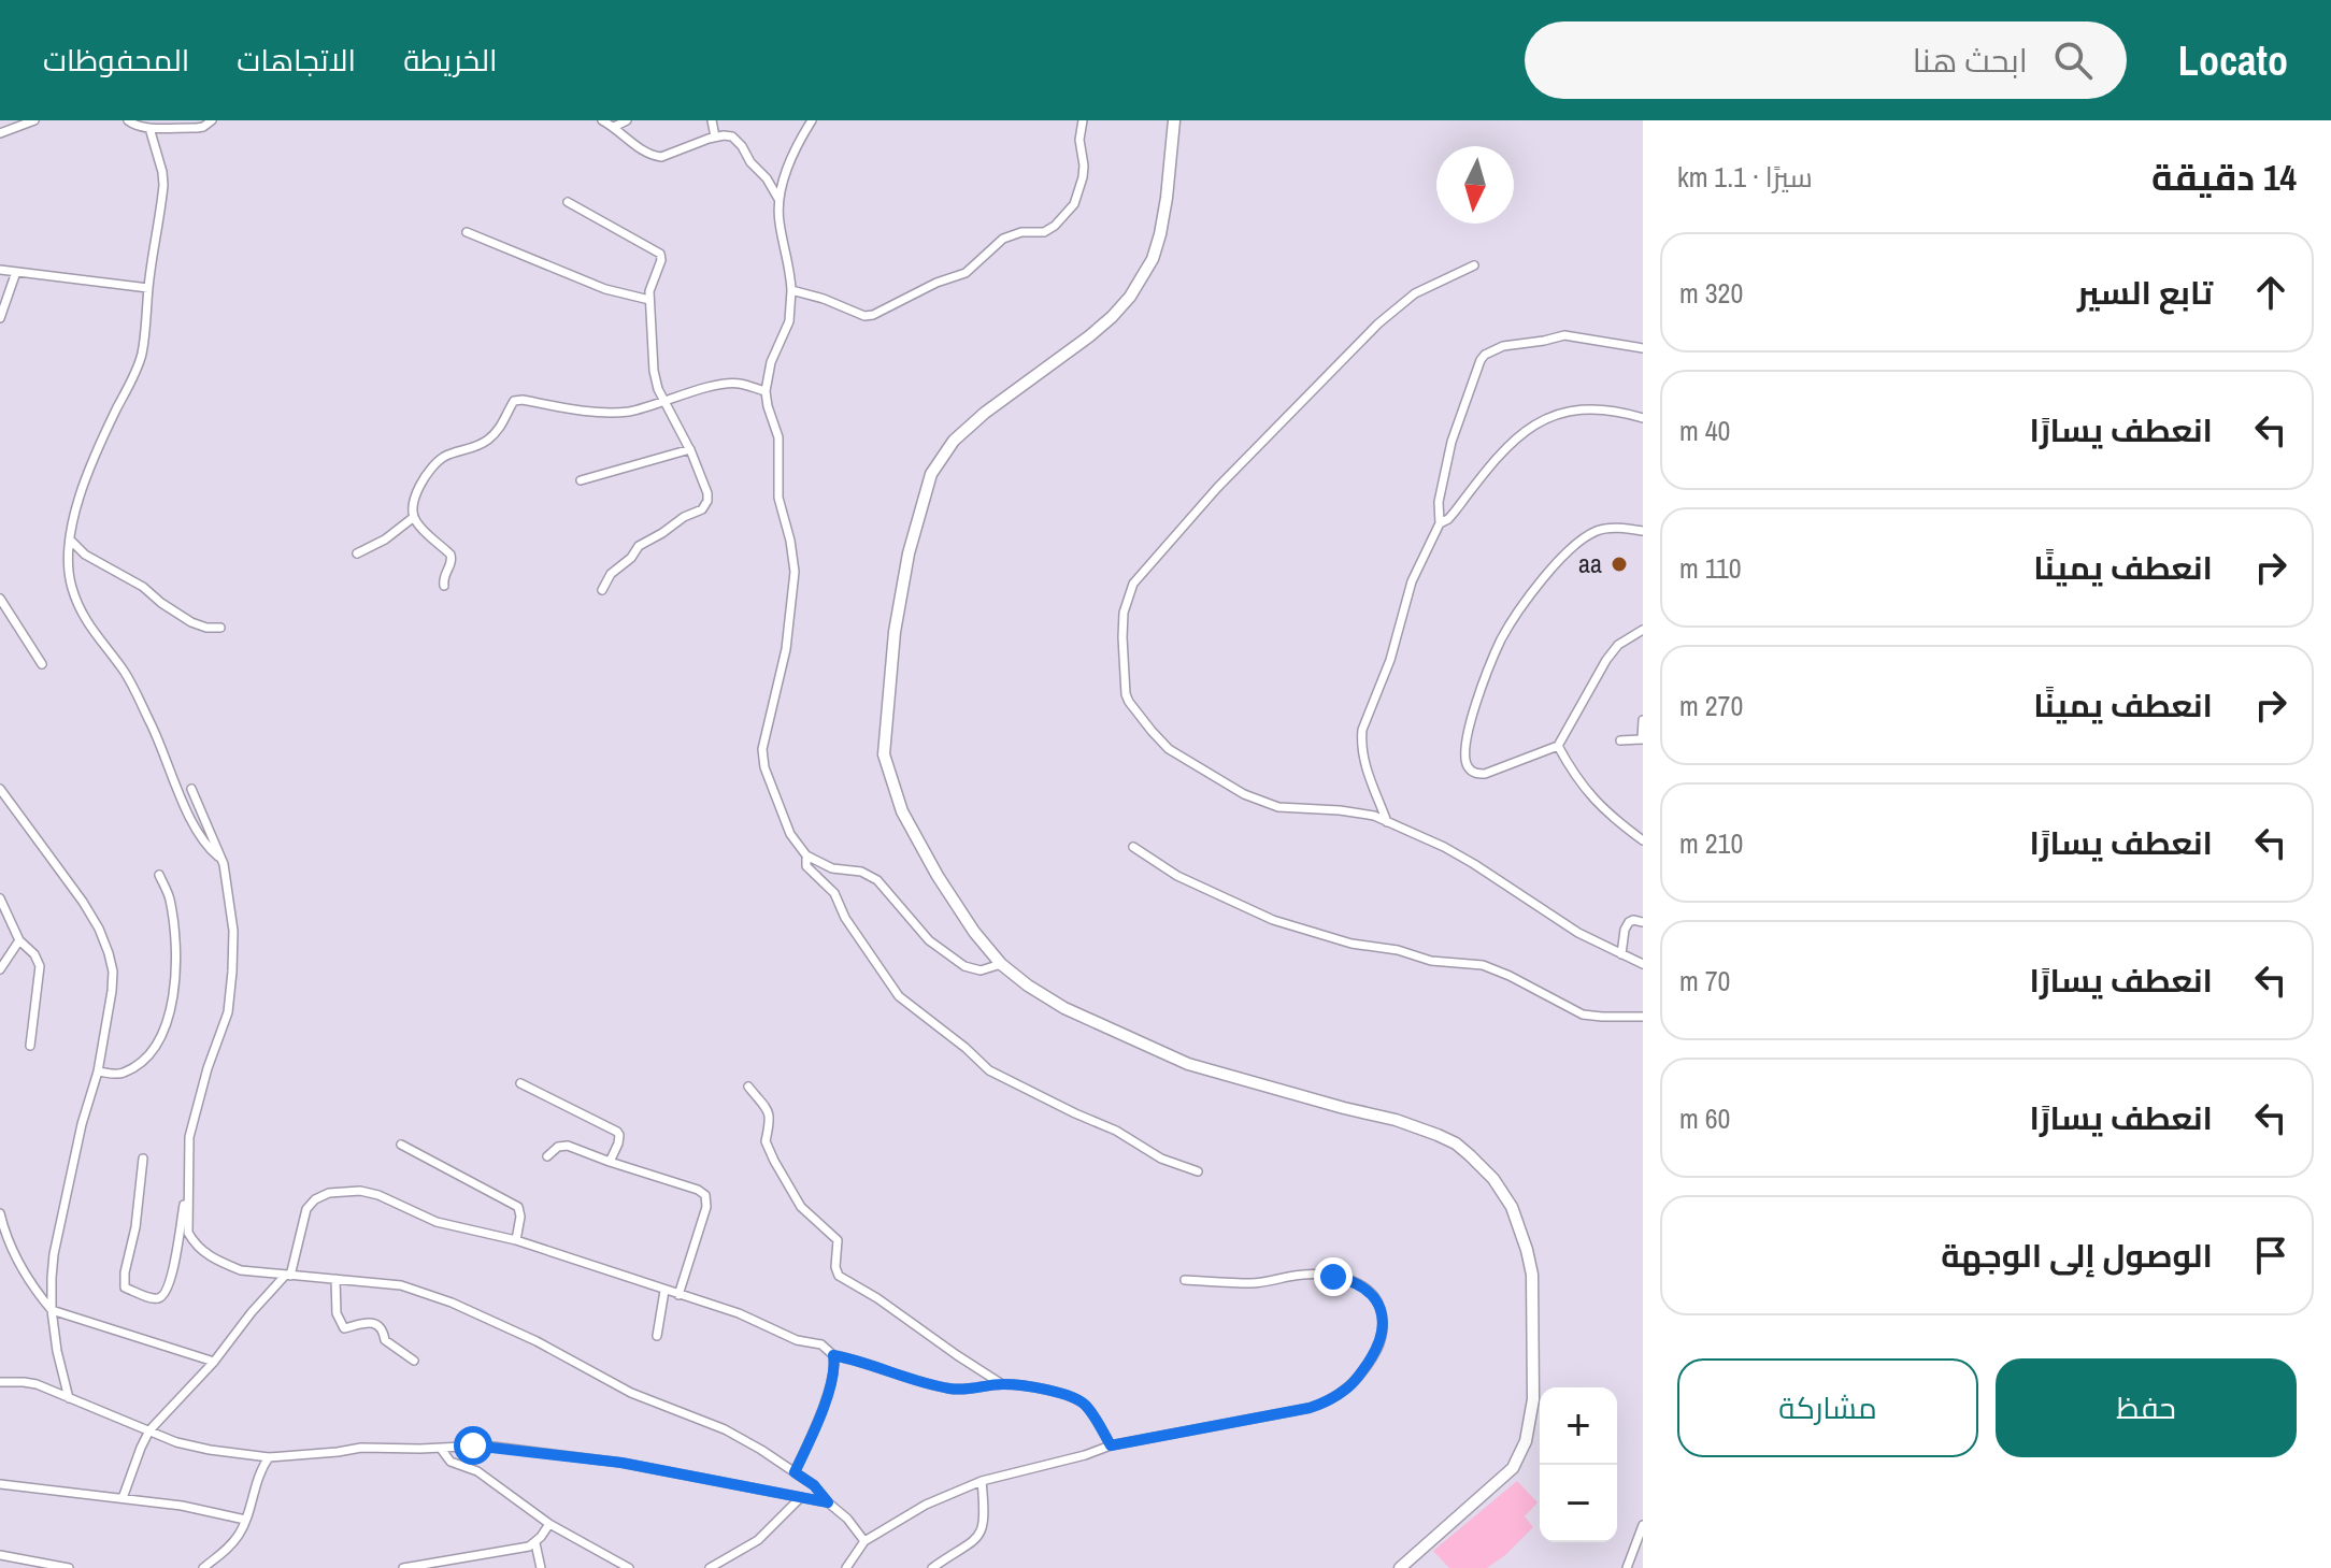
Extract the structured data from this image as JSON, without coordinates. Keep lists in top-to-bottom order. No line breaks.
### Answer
{"places":["aa"],"north":"bottom","page":{"header":"Locato","search":"ابحث هنا","nav":["الخريطة","الاتجاهات","المحفوظات"],"heading":["14 دقيقة","سيرًا · 1.1 km"],"list":[["تابع السير","320 m"],["انعطف يسارًا","40 m"],["انعطف يمينًا","110 m"],["انعطف يمينًا","270 m"],["انعطف يسارًا","210 m"],["انعطف يسارًا","70 m"],["انعطف يسارًا","60 m"],"الوصول إلى الوجهة"],"buttons":["حفظ","مشاركة"],"map_buttons":["+","−"]}}
